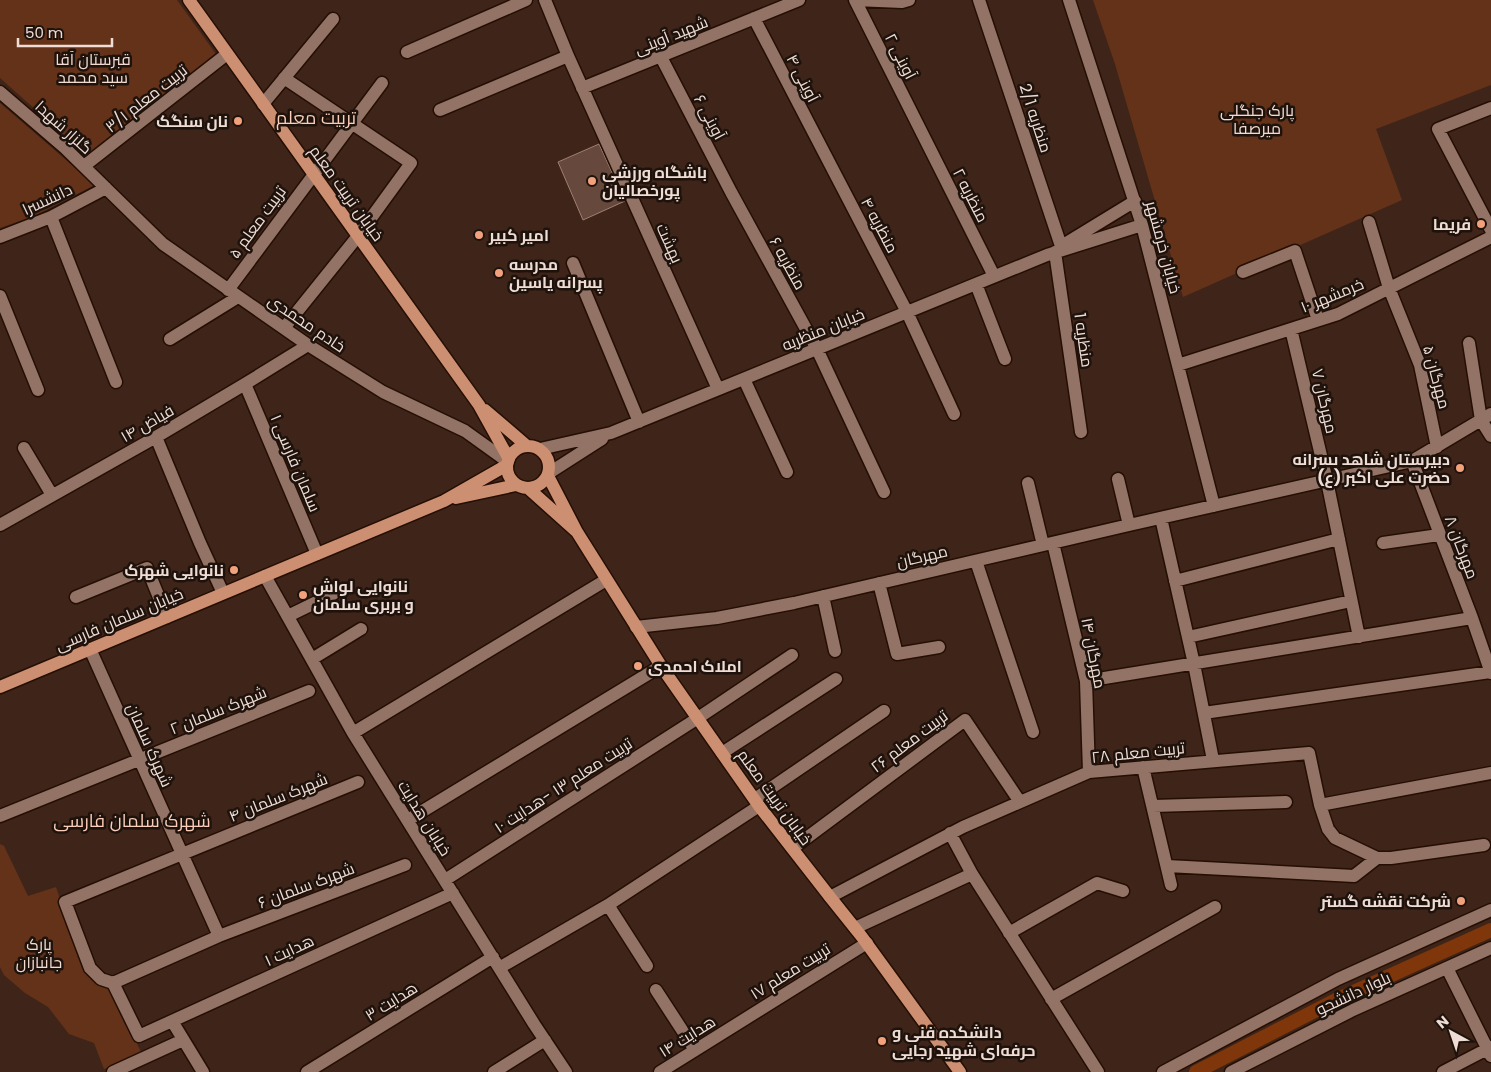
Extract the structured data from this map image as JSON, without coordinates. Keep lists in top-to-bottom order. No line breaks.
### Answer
{"streets":{"main road":["خیابان تربیت معلم","خیابان سلمان فارسی"],"street":["شهید آوینی","آوینی ۲","آوینی ۴","تربیت معلم ۳/۱","آوینی ۶","منظریه 2/1","گلزار شهدا","منظریه ۲","دانشسرا","تربیت معلم ۵","منظریه ۴","بهشت","خیابان خرمشهر","منظریه ۶","خرمشهر ۱۰","خادم محمدی","خیابان منظریه","منظریه 1","مهرگان ۵","مهرگان ۷","فیاض ۱۴","سلمان فارسی ۱","مهرگان ۸","مهرگان","مهرگان ۱۴","شهرک سلمان ۲","تربیت معلم ۲۶","شهرک سلمان","تربیت معلم ۲۸","تربیت معلم ۱۳ -هدایت ۱۰","شهرک سلمان ۴","خیابان هدایت","شهرک سلمان ۶","هدایت ۱","تربیت معلم ۱۷","بلوار دانشجو","هدایت ۳","هدایت ۱۴"]},"crossings":[["شهید آوینی","آوینی ۴"],["شهید آوینی","آوینی ۶"],["شهید آوینی","بهشت"],["آوینی ۲","منظریه ۲"],["آوینی ۴","منظریه ۴"],["تربیت معلم ۳/۱","گلزار شهدا"],["تربیت معلم ۳/۱","خیابان تربیت معلم"],["آوینی ۶","منظریه ۶"],["منظریه 2/1","خیابان منظریه"],["منظریه 2/1","منظریه 1"],["گلزار شهدا","دانشسرا"],["گلزار شهدا","خادم محمدی"],["خیابان تربیت معلم","تربیت معلم ۵"],["خیابان تربیت معلم","مهرگان"],["خیابان تربیت معلم","تربیت معلم ۲۶"],["خیابان تربیت معلم","تربیت معلم ۲۸"],["خیابان تربیت معلم","تربیت معلم ۱۳ -هدایت ۱۰"],["خیابان تربیت معلم","تربیت معلم ۱۷"],["خیابان تربیت معلم","هدایت ۳"],["منظریه ۲","خیابان منظریه"],["دانشسرا","خادم محمدی"],["تربیت معلم ۵","خادم محمدی"],["منظریه ۴","خیابان منظریه"],["بهشت","خیابان منظریه"],["خیابان خرمشهر","خرمشهر ۱۰"],["خیابان خرمشهر","مهرگان"],["منظریه ۶","خیابان منظریه"],["خرمشهر ۱۰","مهرگان ۵"],["خرمشهر ۱۰","مهرگان ۷"],["خادم محمدی","فیاض ۱۴"],["خیابان منظریه","منظریه 1"],["مهرگان ۵","مهرگان"],["مهرگان ۷","مهرگان"],["فیاض ۱۴","سلمان فارسی ۱"],["سلمان فارسی ۱","خیابان سلمان فارسی"],["مهرگان ۸","مهرگان"],["مهرگان","مهرگان ۱۴"],["خیابان سلمان فارسی","شهرک سلمان"],["خیابان سلمان فارسی","خیابان هدایت"],["مهرگان ۱۴","تربیت معلم ۲۸"],["شهرک سلمان ۲","شهرک سلمان"],["تربیت معلم ۲۶","تربیت معلم ۲۸"],["شهرک سلمان","شهرک سلمان ۴"],["شهرک سلمان","شهرک سلمان ۶"],["تربیت معلم ۱۳ -هدایت ۱۰","خیابان هدایت"],["شهرک سلمان ۴","شهرک سلمان ۶"],["شهرک سلمان ۴","هدایت ۱"],["خیابان هدایت","هدایت ۱"],["خیابان هدایت","هدایت ۳"],["شهرک سلمان ۶","هدایت ۱"],["تربیت معلم ۱۷","هدایت ۱۴"]],"districts":["تربیت معلم","شهرک سلمان فارسی"],"parks":["قبرستان آقا سید محمد","پارک جنگلی میرصفا","پارک جانبازان"],"places":["نان سنگک","باشگاه ورزشی پورخصالیان","فریما","امیر کبیر","مدرسه پسرانه یاسین","دبیرستان شاهد پسرانه حضرت علی اکبر (ع)","نانوایی شهرک","نانوایی لواش و بربری سلمان","املاک احمدی","شرکت نقشه گستر","دانشکده فنی و حرفه‌ای شهید رجایی"],"scale_bar":"50 m","north":"top left"}
